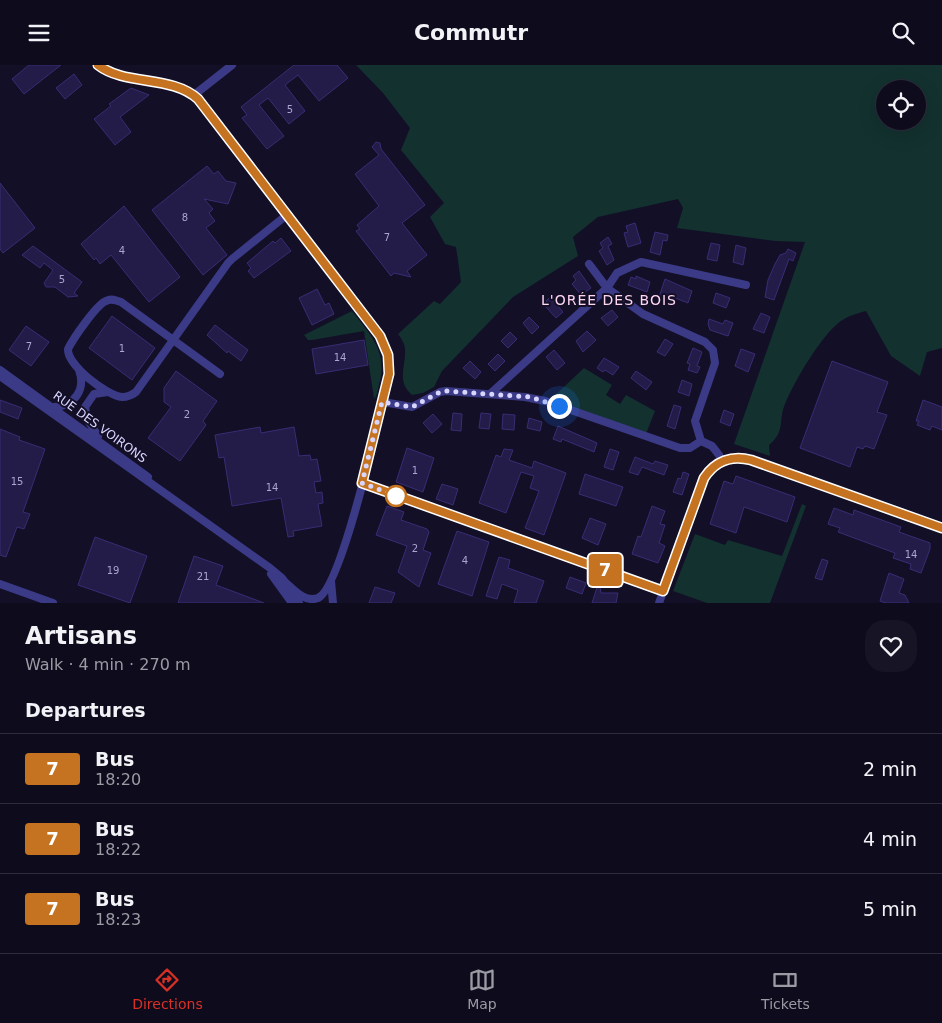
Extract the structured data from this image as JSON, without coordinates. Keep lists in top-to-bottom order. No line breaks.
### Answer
{"streets":{"street":["RUE DES VOIRONS"]},"districts":["L'ORÉE DES BOIS"],"lines":["bus line 7"],"house_numbers":["5","8","7","4","5","7","1","14","2","1","15","14","2","14","4","19","21"],"page":{"header":"Commutr","on_map":"7","heading":[["Artisans","Walk · 4 min · 270 m"],"Departures"],"list":[{"mark":"7","name":"Bus","note":"18:20","value":"2 min"},{"mark":"7","name":"Bus","note":"18:22","value":"4 min"},{"mark":"7","name":"Bus","note":"18:23","value":"5 min"}],"tabs":["Directions","Map","Tickets"]}}
